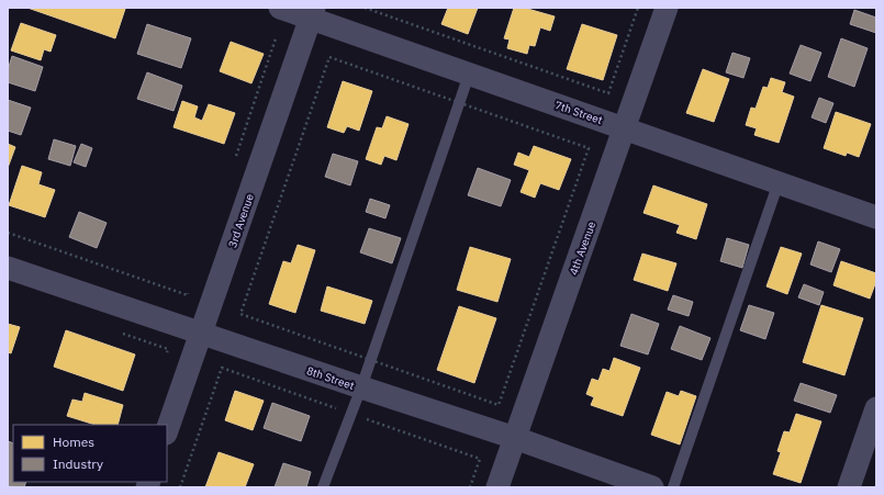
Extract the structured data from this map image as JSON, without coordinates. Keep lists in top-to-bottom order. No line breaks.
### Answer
{"streets":{"street":["7th Street","3rd Avenue","4th Avenue","8th Street"]},"crossings":[["7th Street","3rd Avenue"],["7th Street","4th Avenue"],["3rd Avenue","8th Street"],["4th Avenue","8th Street"]],"legend":["Homes","Industry"]}
